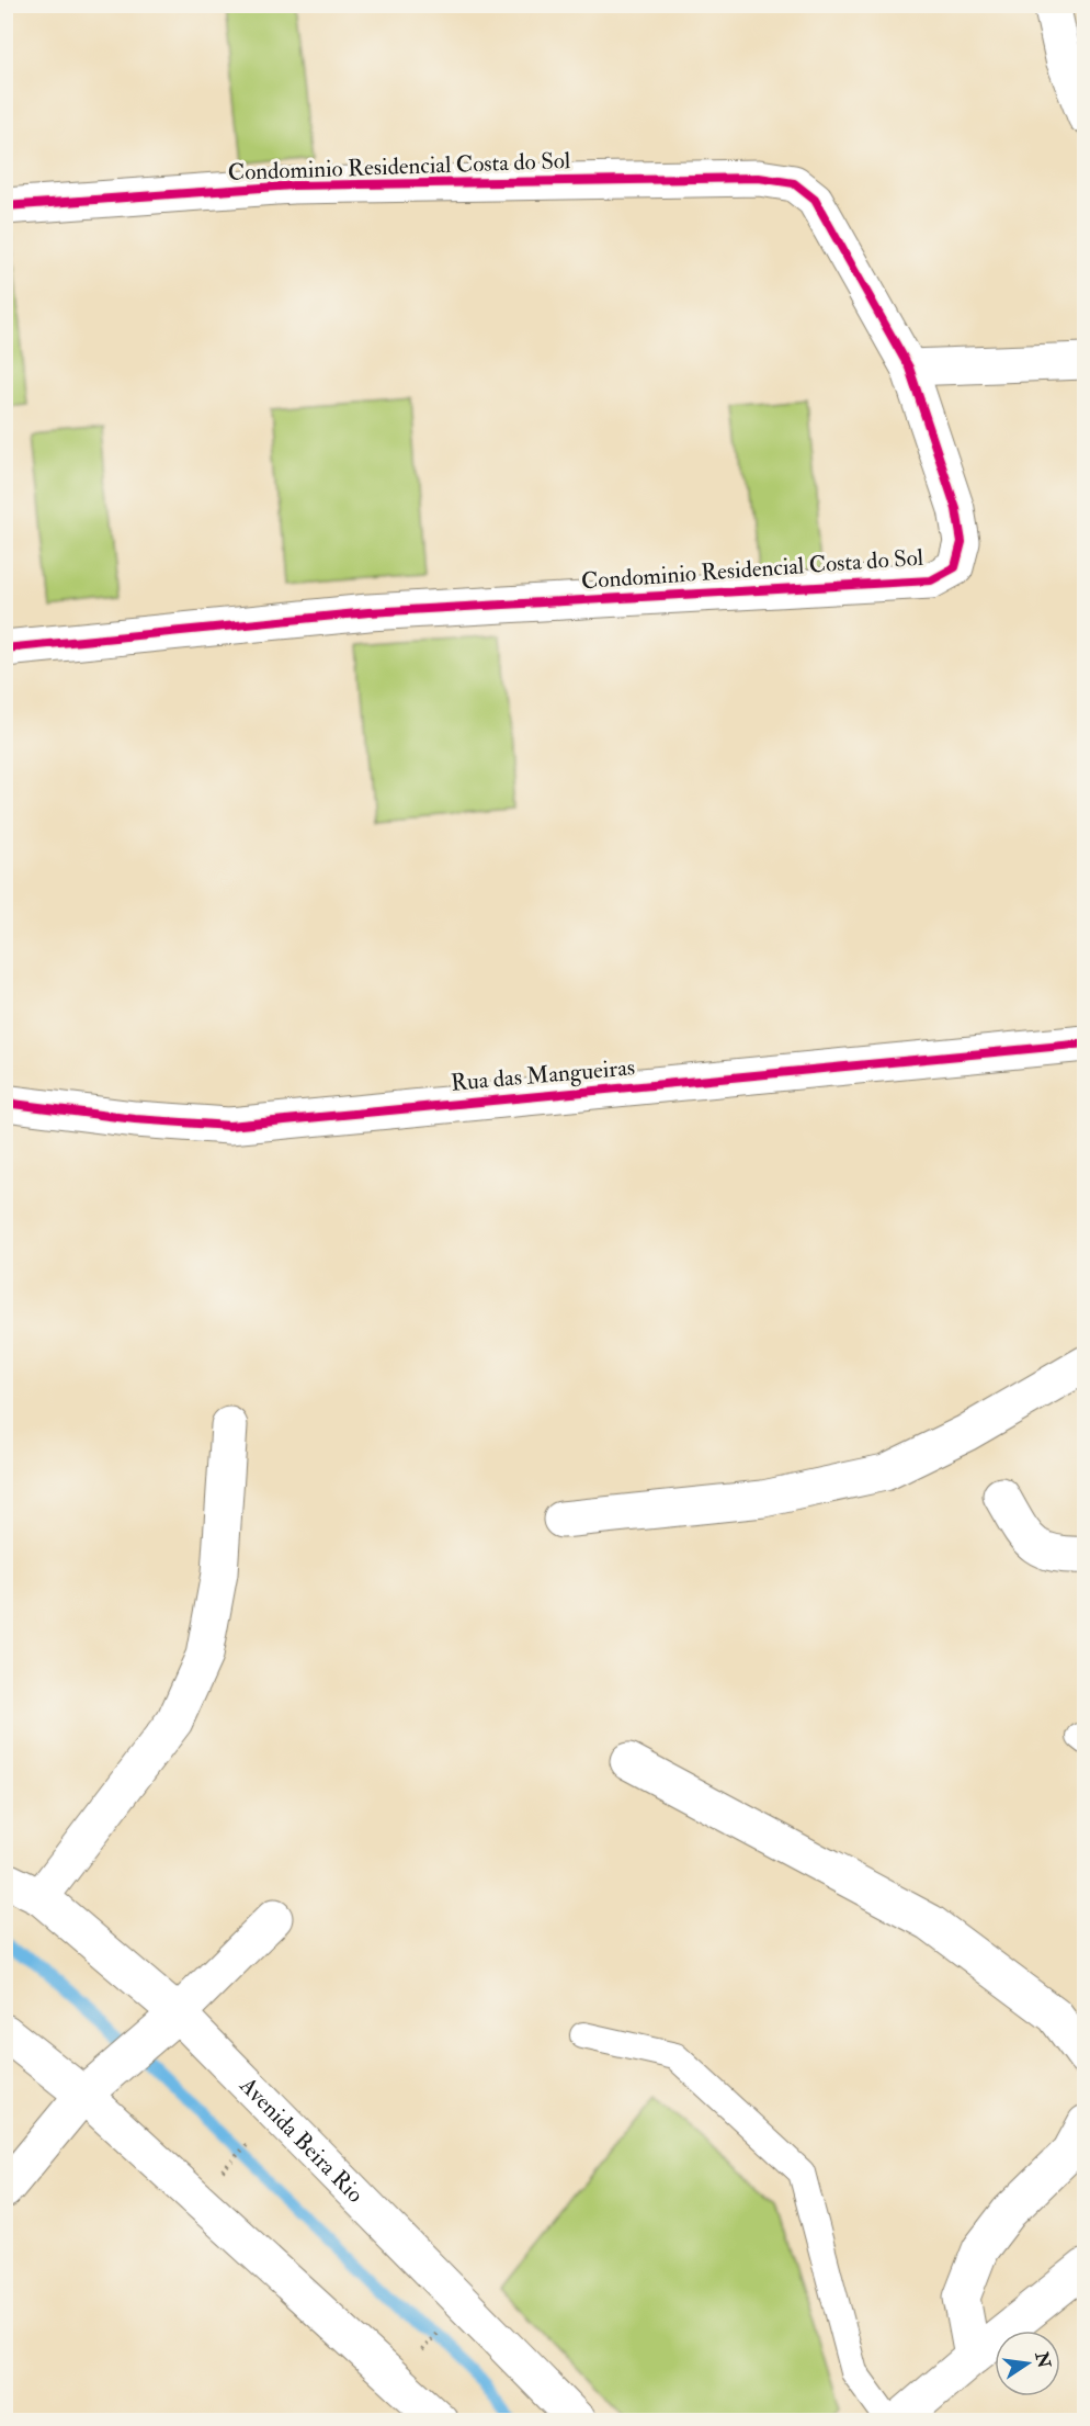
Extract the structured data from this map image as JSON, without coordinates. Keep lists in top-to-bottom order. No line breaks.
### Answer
{"streets":{"street":["Condominio Residencial Costa do Sol","Rua das Mangueiras","Avenida Beira Rio"]},"north":"right"}
